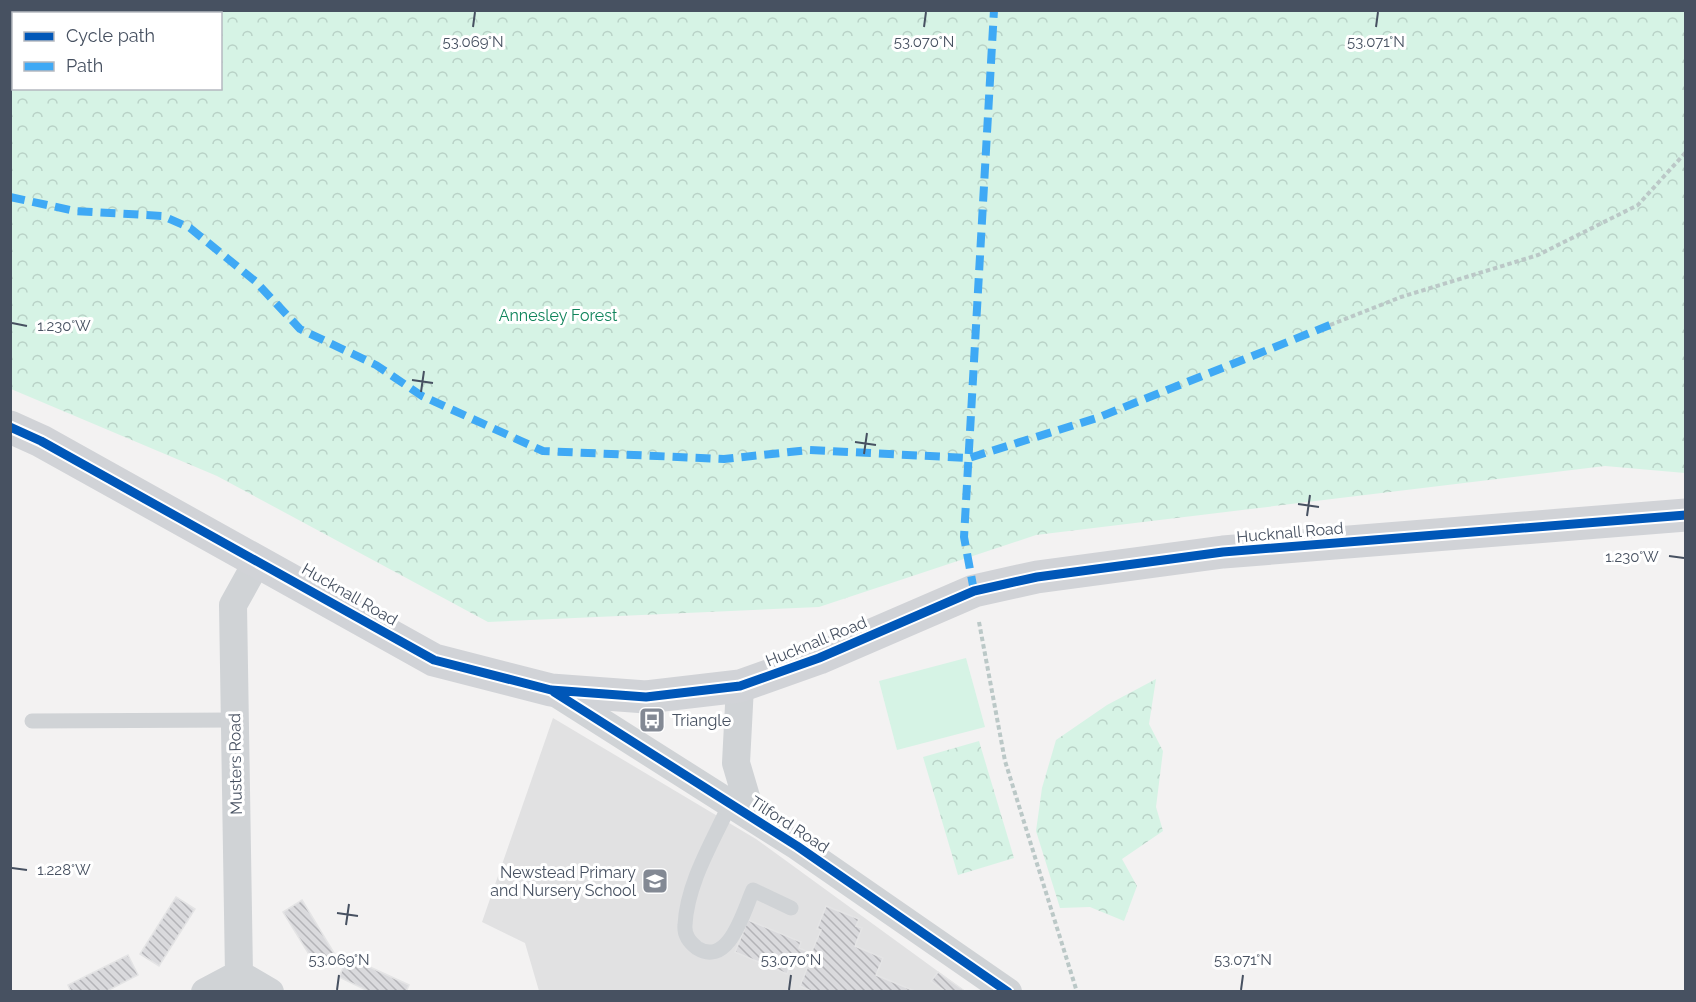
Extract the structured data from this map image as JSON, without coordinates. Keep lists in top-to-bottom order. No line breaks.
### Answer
{"streets":{"street":["Hucknall Road","Musters Road","Tilford Road"]},"crossings":[["Hucknall Road","Musters Road"],["Hucknall Road","Tilford Road"]],"parks":["Annesley Forest"],"places":{"bus stop":["Triangle"],"school or university":["Newstead Primary and Nursery School"]},"legend":["Cycle path","Path"],"coordinates":["53.069°N","53.070°N","53.071°N","1.230°W","1.228°W"]}
